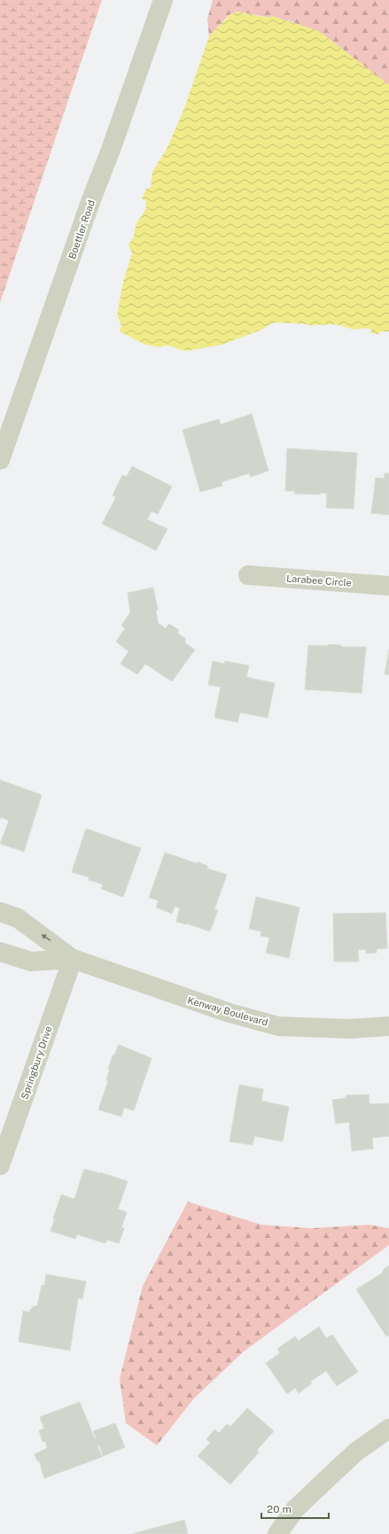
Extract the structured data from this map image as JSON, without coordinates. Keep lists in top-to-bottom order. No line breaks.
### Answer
{"streets":{"street":["Boettler Road","Larabee Circle","Kenway Boulevard","Springbury Drive"]},"crossings":[["Kenway Boulevard","Springbury Drive"]],"scale_bar":"20 m"}
